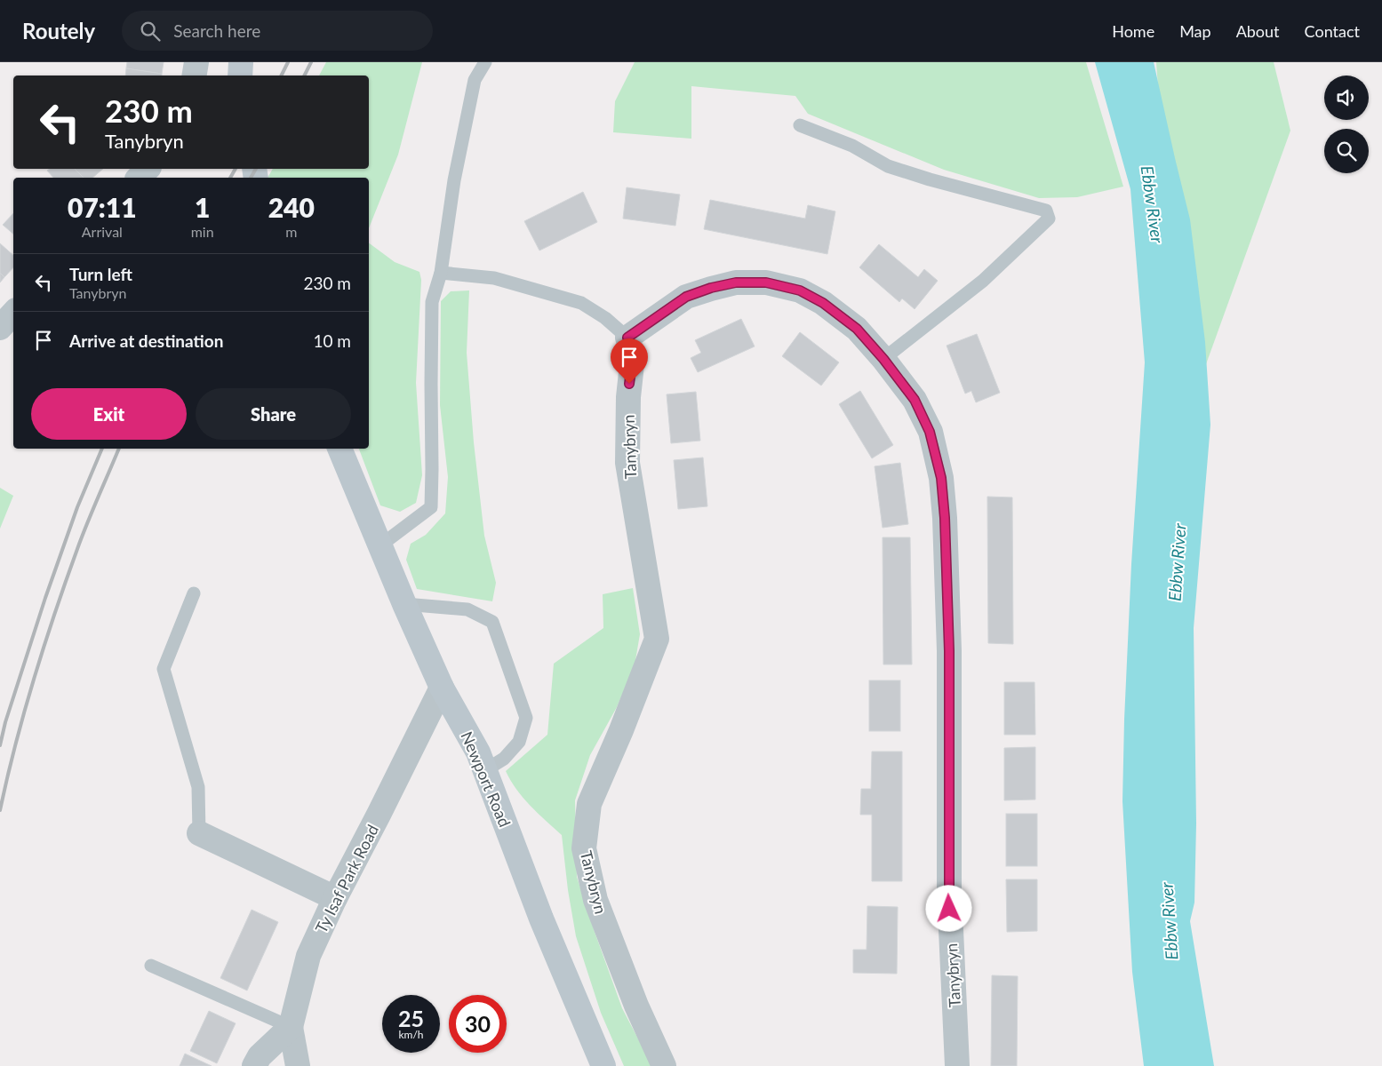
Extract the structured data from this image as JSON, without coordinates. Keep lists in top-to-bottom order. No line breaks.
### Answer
{"streets":{"main road":["Newport Road"],"street":["Tanybryn","Ty Isaf Park Road"]},"crossings":[["Newport Road","Ty Isaf Park Road"]],"water":["Ebbw River"],"page":{"header":"Routely","search":"Search here","nav":["Home","Map","About","Contact"],"turn":["230 m","Tanybryn"],"eta":["07:11","Arrival","1","min","240","m"],"list":[{"name":"Turn left","note":"Tanybryn","value":"230 m"},{"name":"Arrive at destination","value":"10 m"}],"buttons":["Exit","Share"],"speed":"25 km/h","limit":"30"}}
